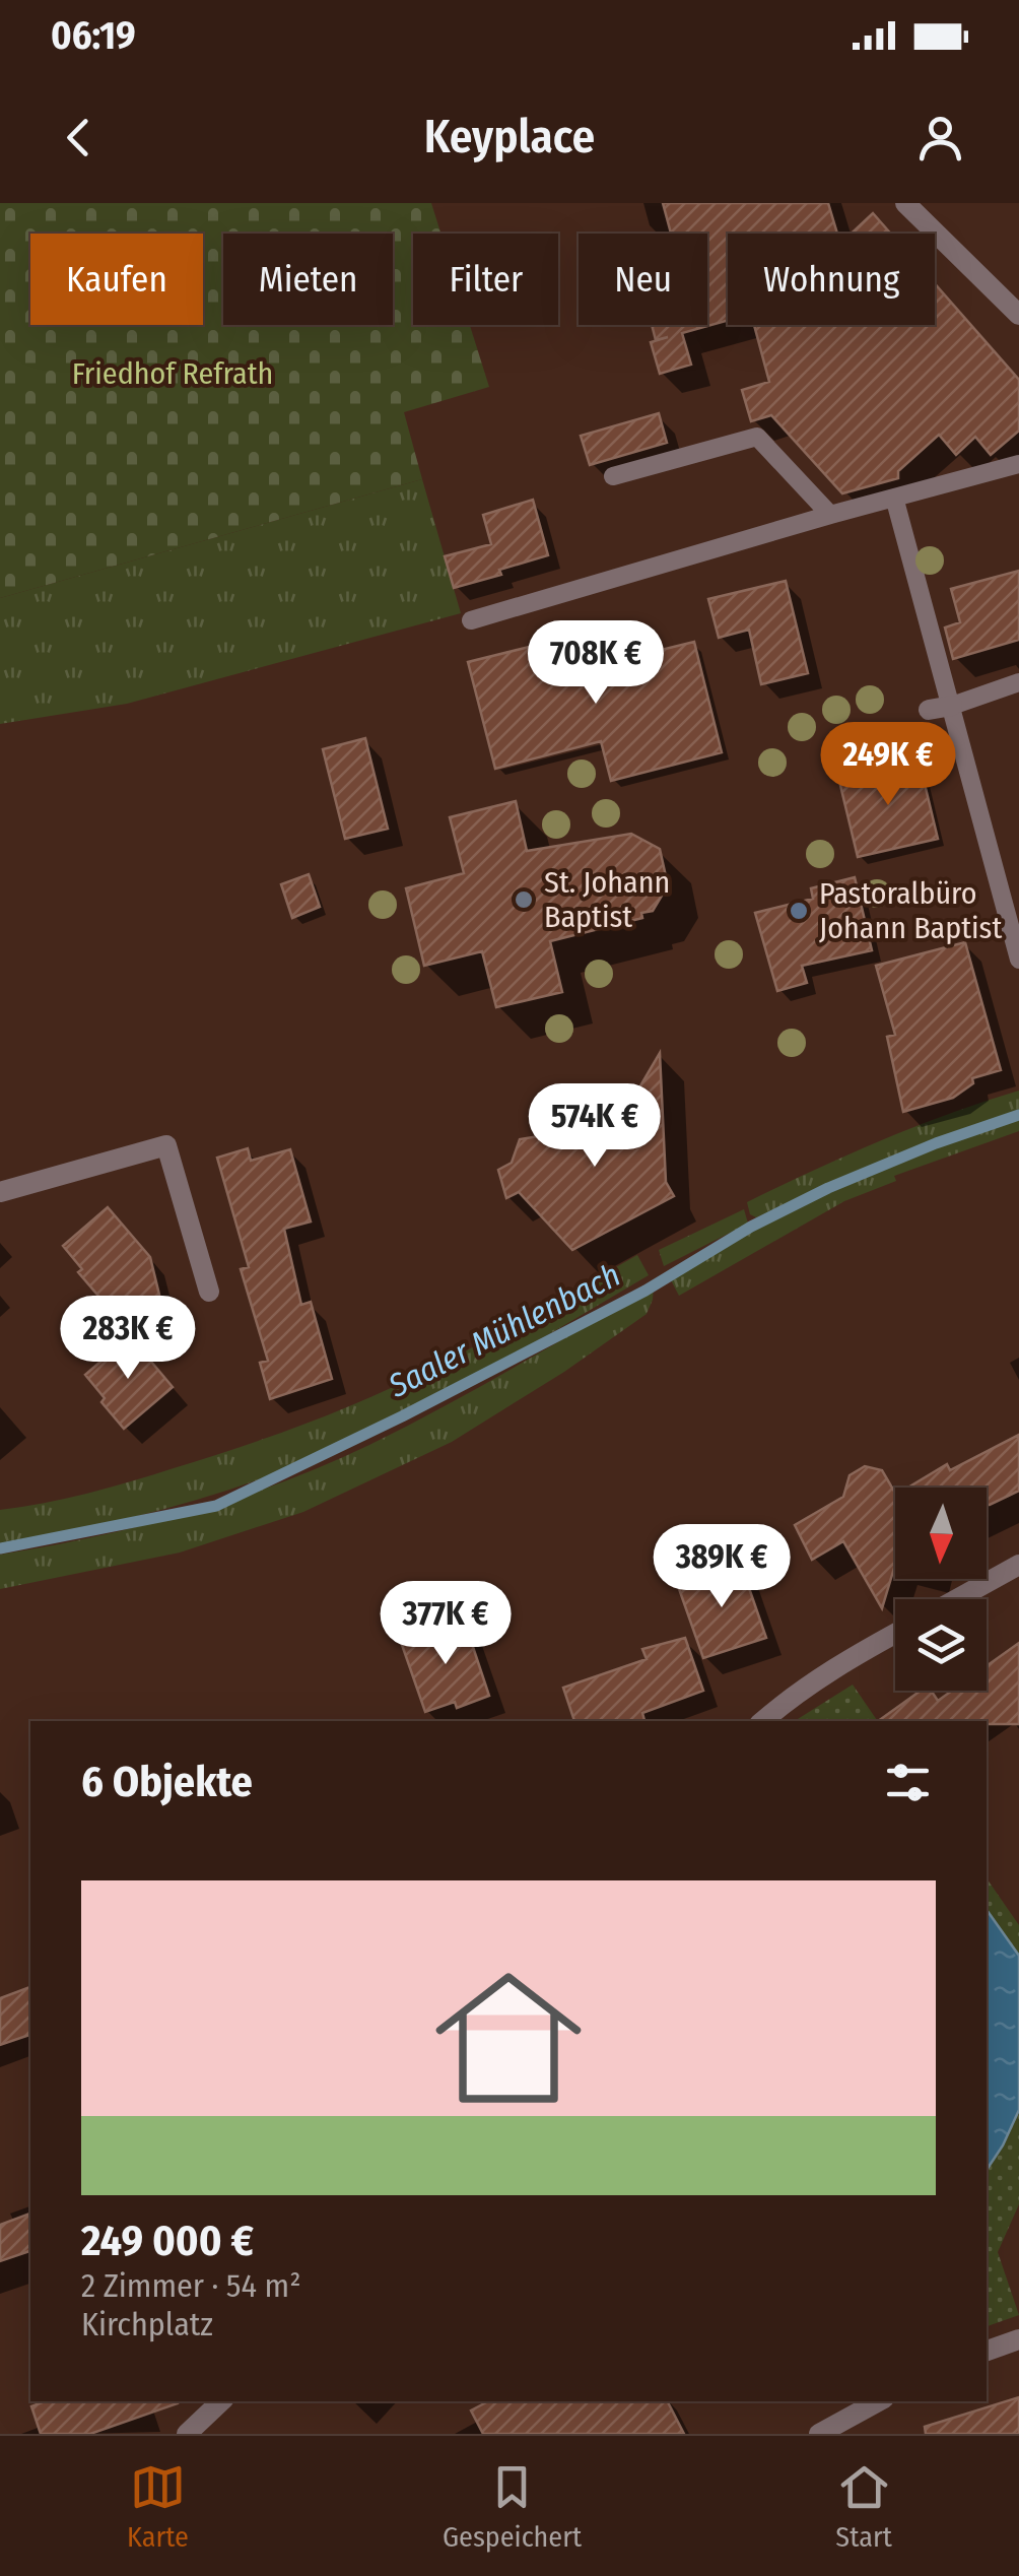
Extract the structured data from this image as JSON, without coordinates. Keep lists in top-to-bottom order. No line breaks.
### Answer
{"water":["Saaler Mühlenbach"],"parks":["Friedhof Refrath"],"places":["St. Johann Baptist","Pastoralbüro Johann Baptist"],"north":"bottom","page":{"status":"06:19","header":"Keyplace","chip":["Kaufen","Mieten","Filter","Neu","Wohnung"],"price":["708K €","249K €","574K €","283K €","389K €","377K €"],"heading":"6 Objekte","list":[{"name":"249 000 €","note":"2 Zimmer · 54 m² · Kirchplatz"}],"tabs":["Karte","Gespeichert","Start"]}}
